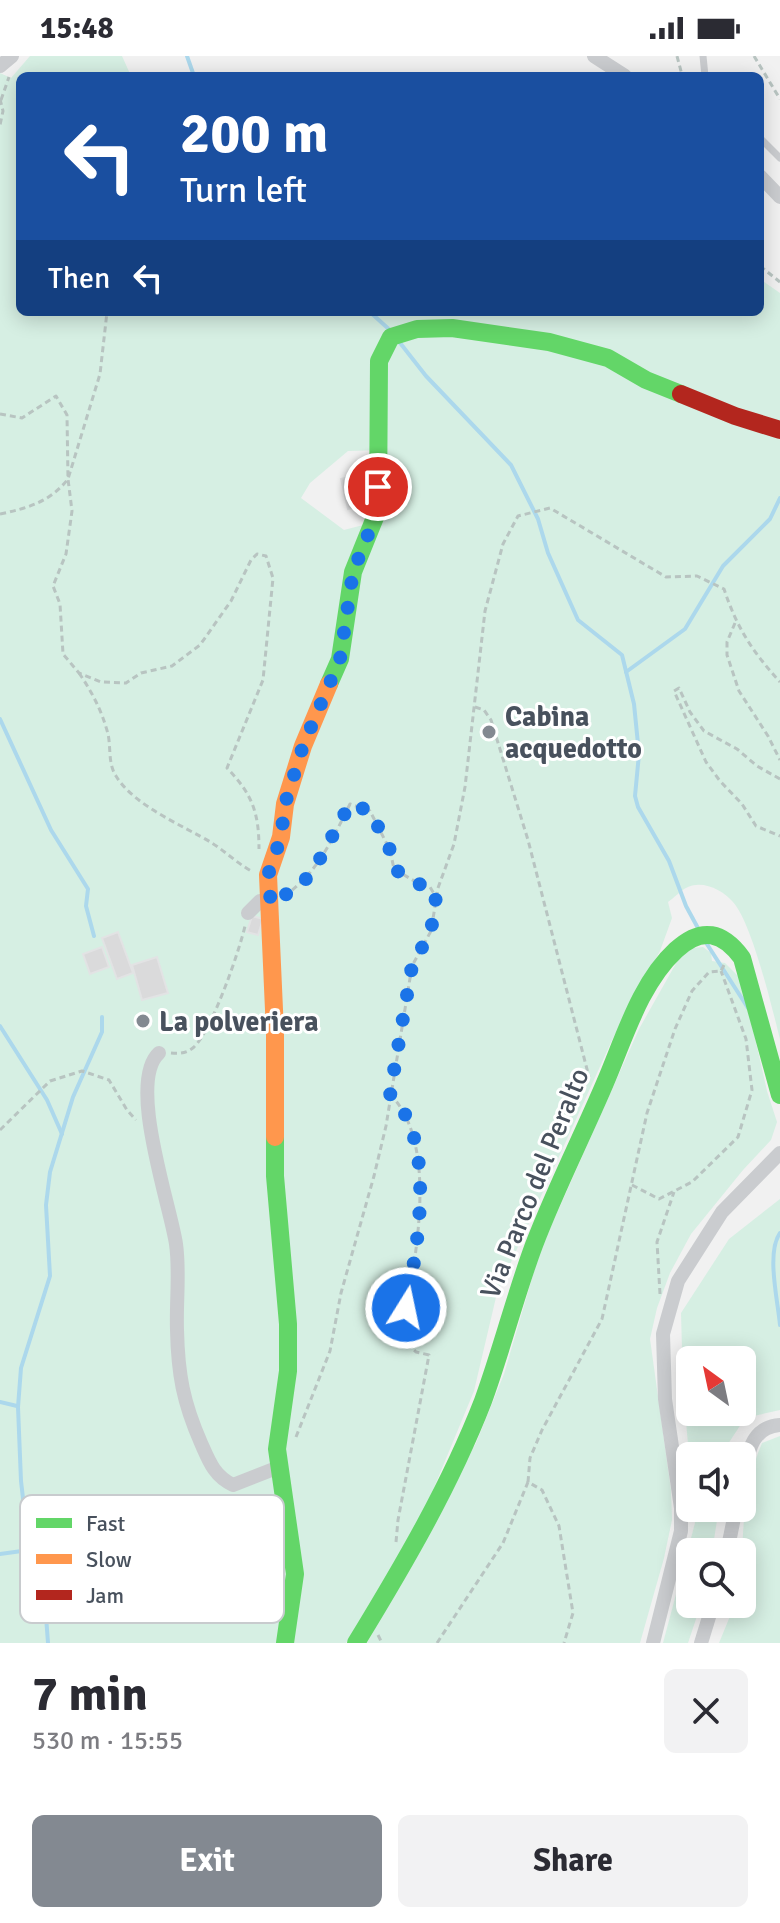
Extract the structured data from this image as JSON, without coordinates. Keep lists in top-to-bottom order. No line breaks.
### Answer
{"streets":{"street":["Via Parco del Peralto"]},"places":["Cabina acquedotto","La polveriera"],"legend":["Fast","Slow","Jam"],"north":"top left","page":{"status":"15:48","turn":["200 m","Turn left"],"then":"Then","heading":["7 min","530 m · 15:55"],"buttons":["Exit","Share"]}}
